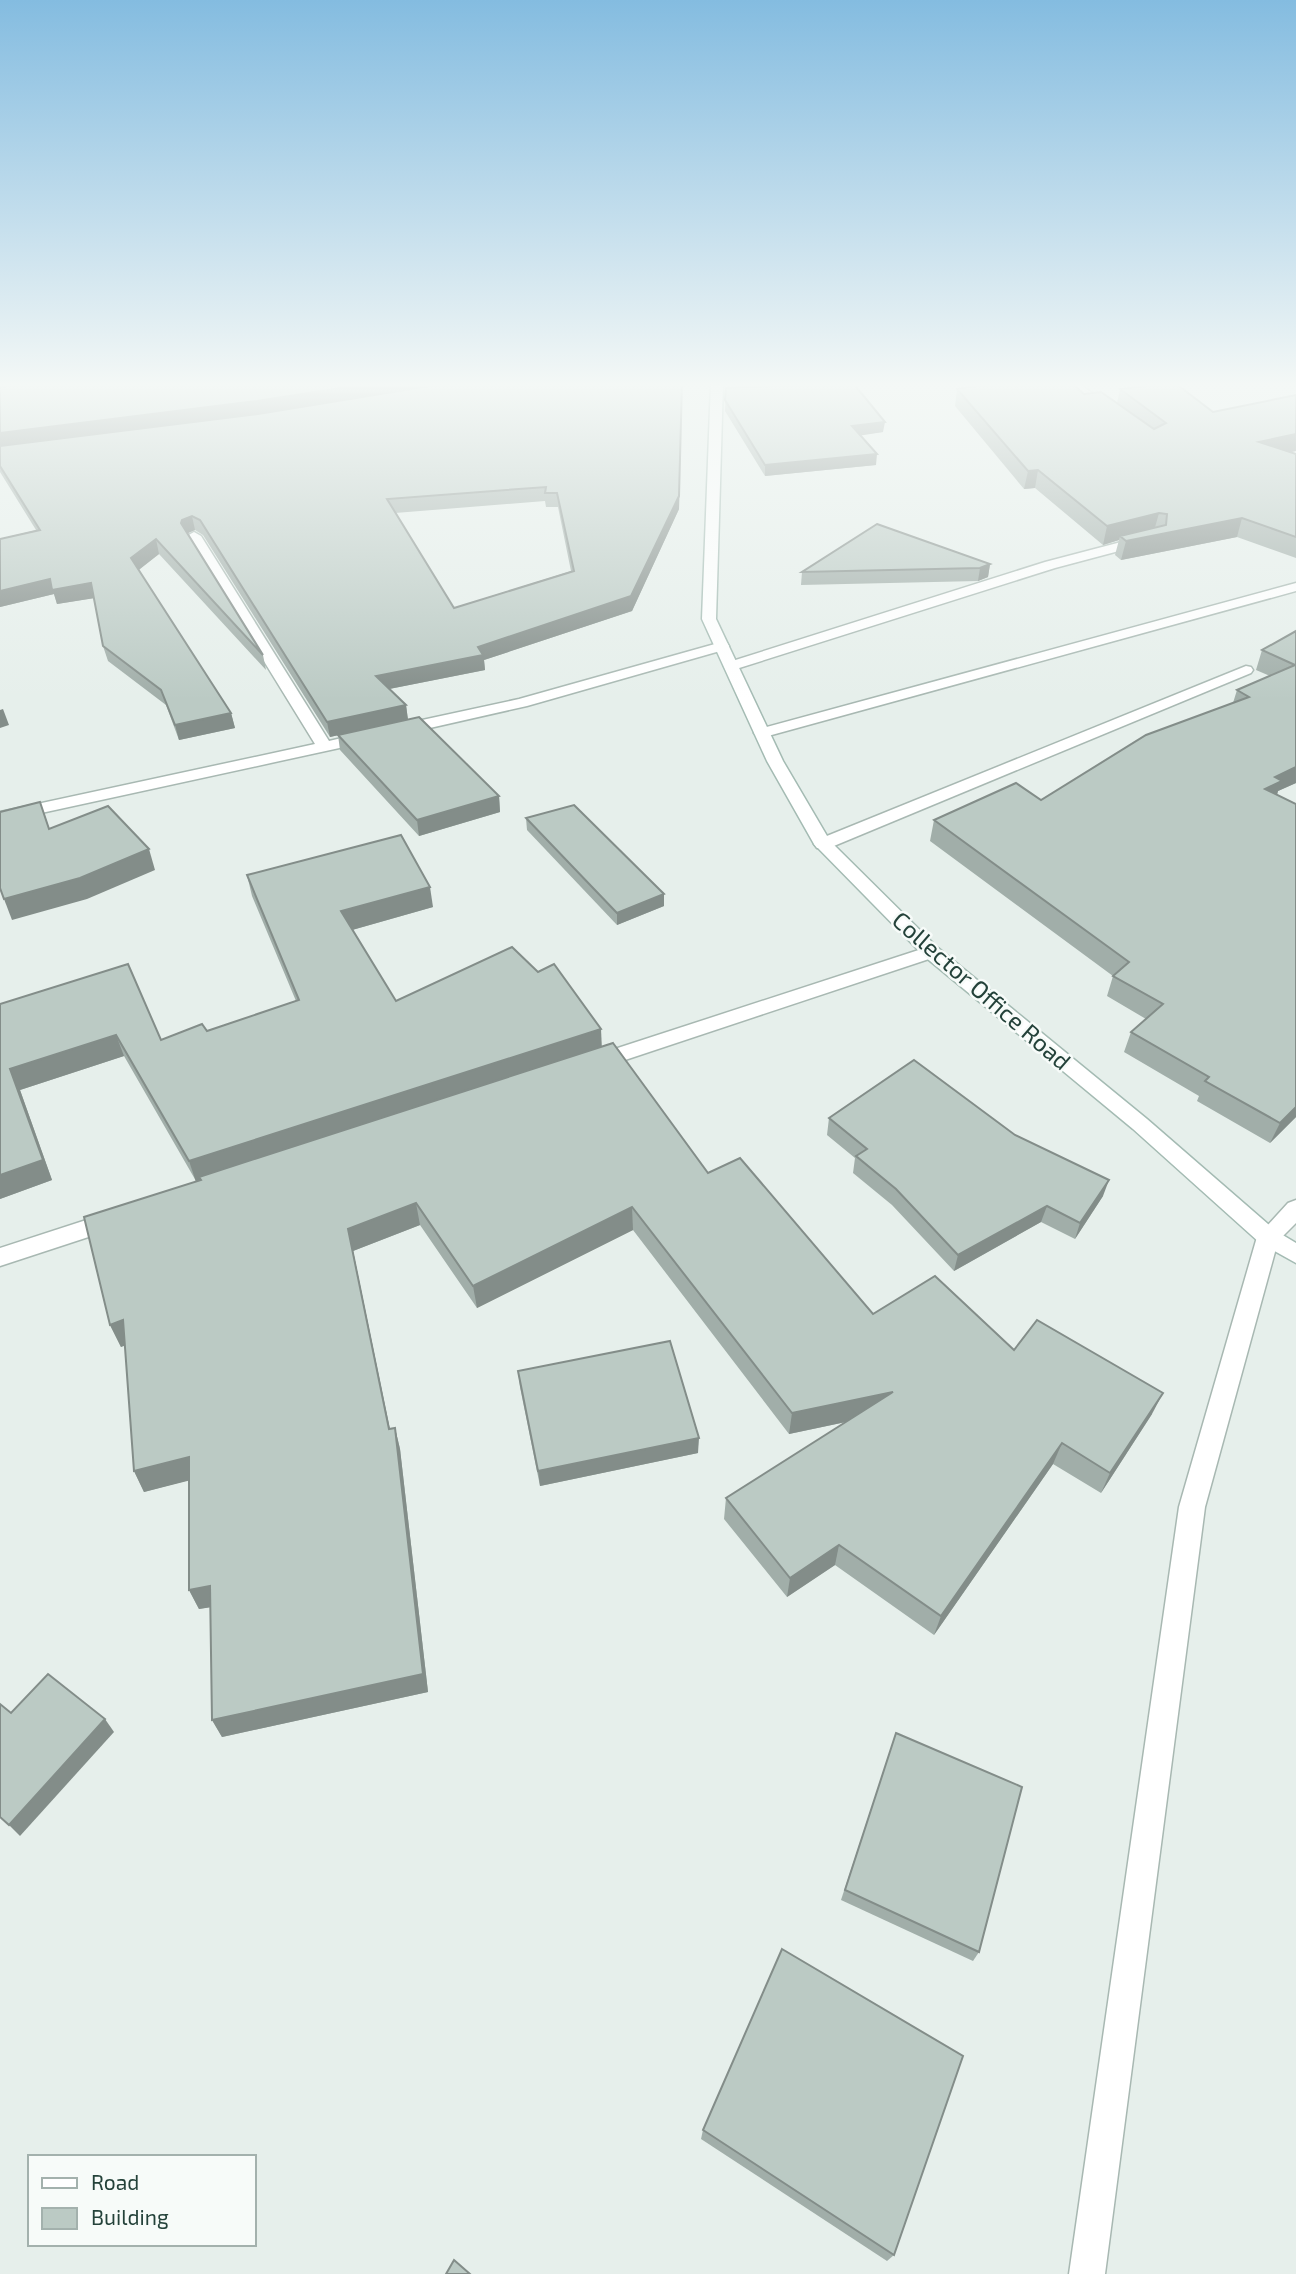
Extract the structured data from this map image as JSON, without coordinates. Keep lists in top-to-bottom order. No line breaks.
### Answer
{"streets":{"street":["Collector Office Road"]},"legend":["Road","Building"]}
